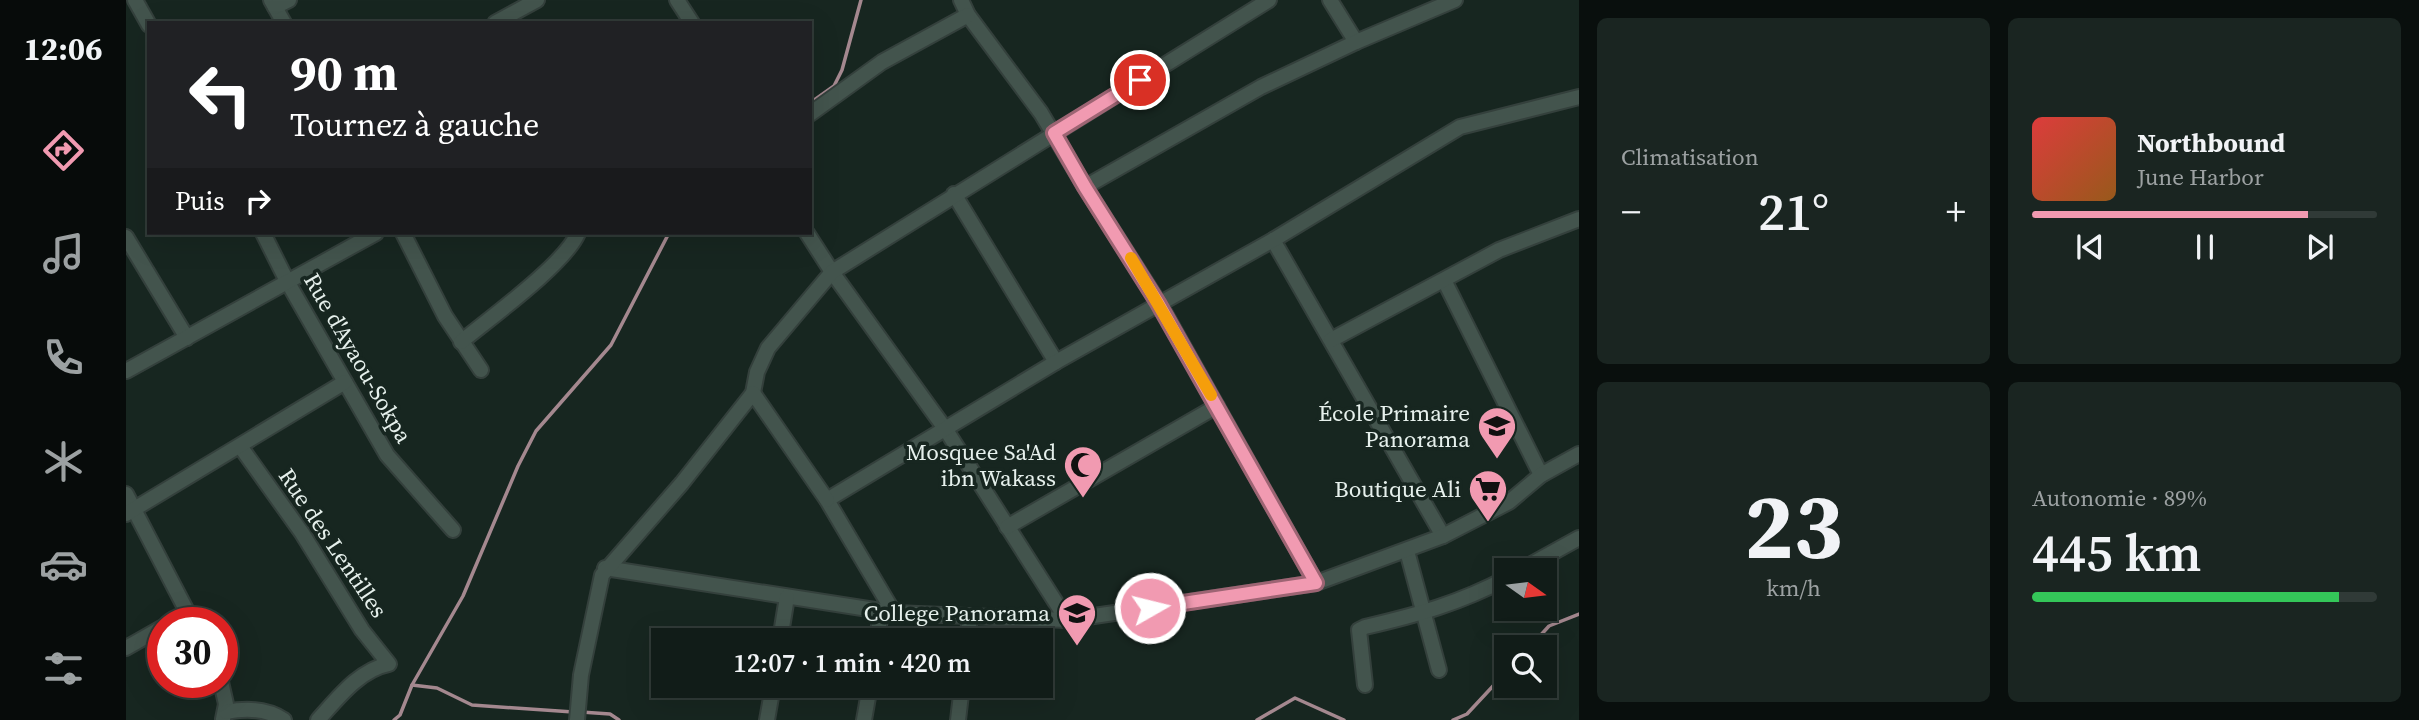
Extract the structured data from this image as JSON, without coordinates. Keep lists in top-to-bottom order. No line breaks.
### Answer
{"streets":{"street":["Rue d'Ayaou-Sokpa","Rue des Lentilles"]},"places":{"school or university":["École Primaire Panorama","College Panorama"],"mosque":["Mosquee Sa'Ad ibn Wakass"],"supermarket":["Boutique Ali"]},"north":"right","page":{"tabs":"12:06","tile":["Climatisation",["23","km/h"],["Autonomie · 89%","445 km"]],"turn":["90 m","Tournez à gauche"],"song":["Northbound","June Harbor"],"then":"Puis","heat":["−","21°","+"],"limit":"30","trip":"12:07 · 1 min · 420 m"}}
